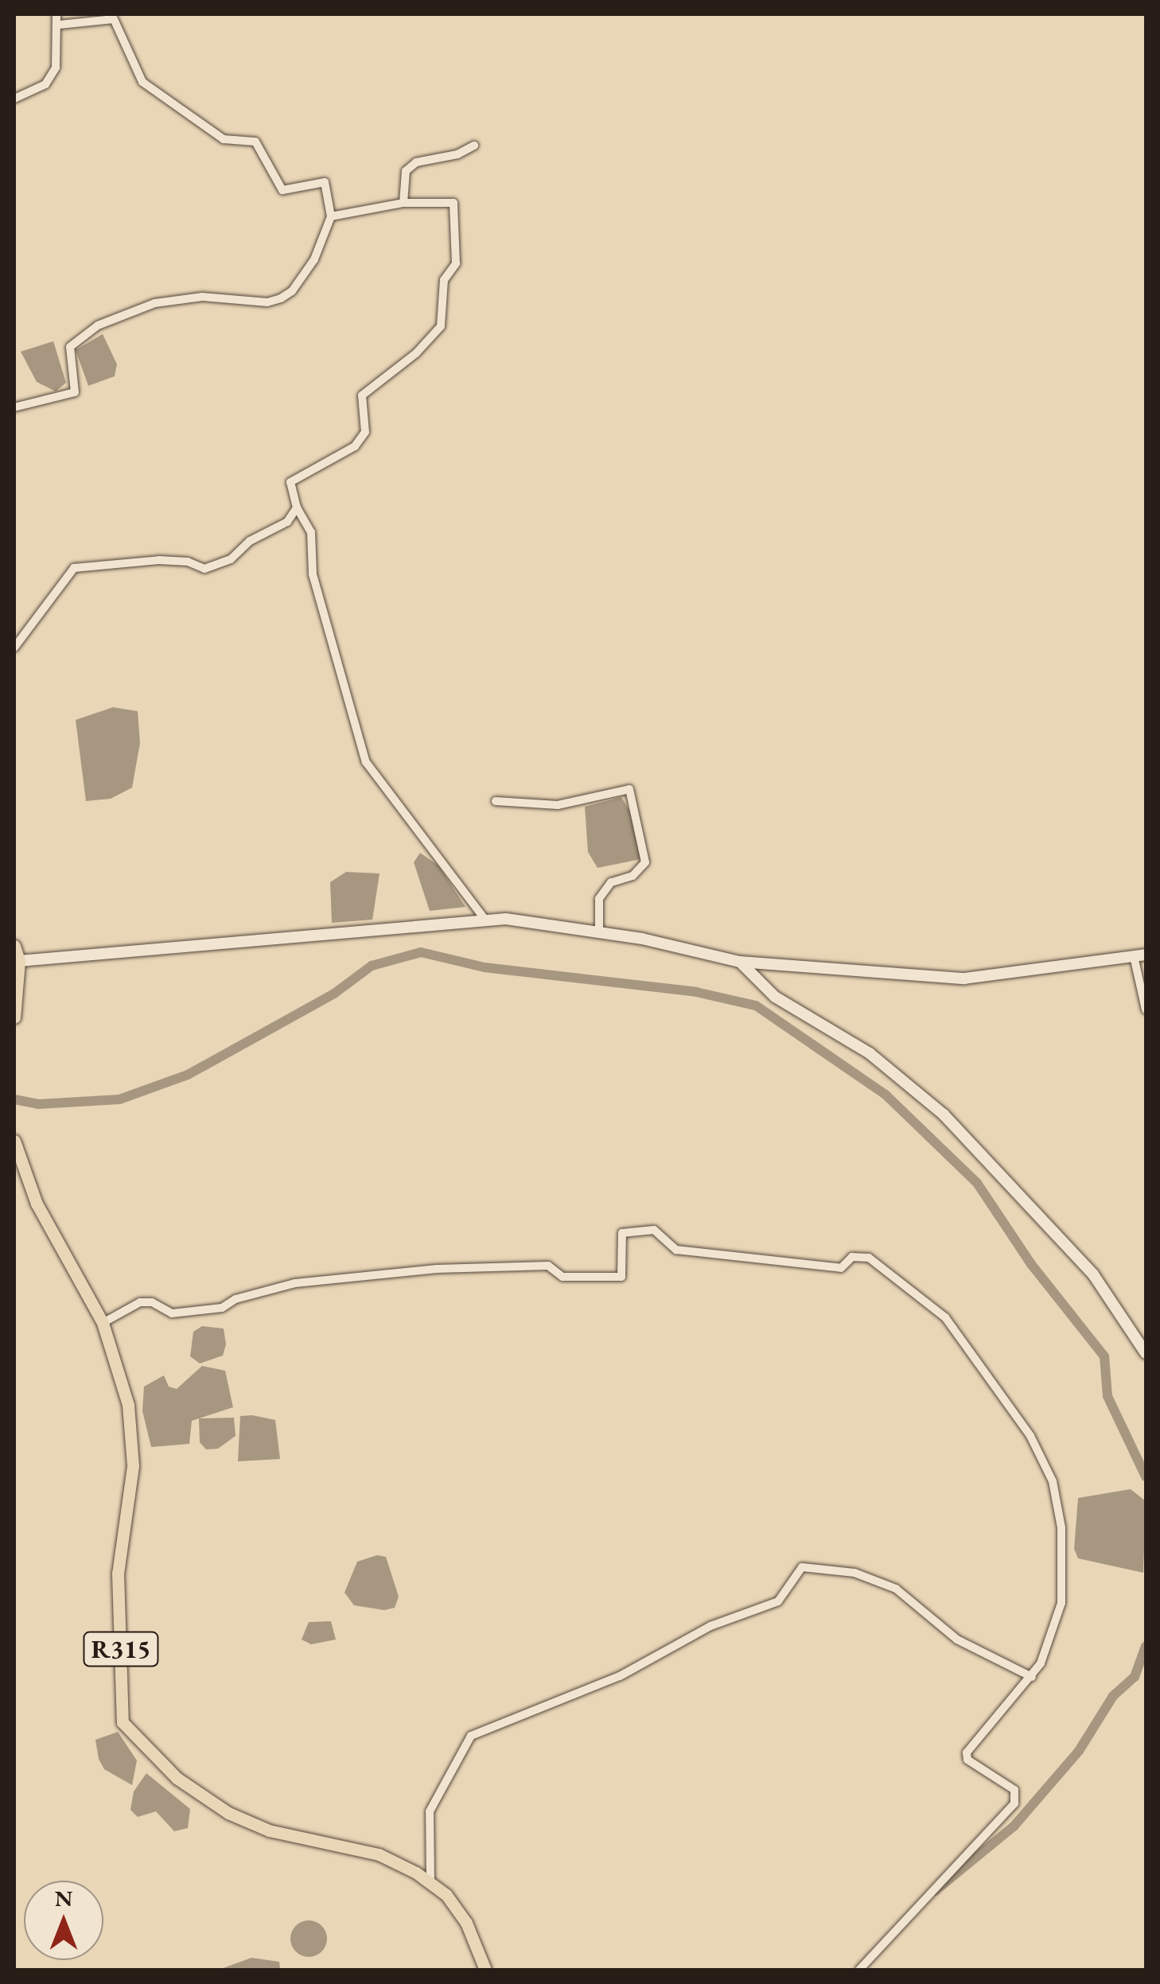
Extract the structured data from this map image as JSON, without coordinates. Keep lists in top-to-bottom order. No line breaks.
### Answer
{"streets":{"main road":["R315"]},"north":"top"}
